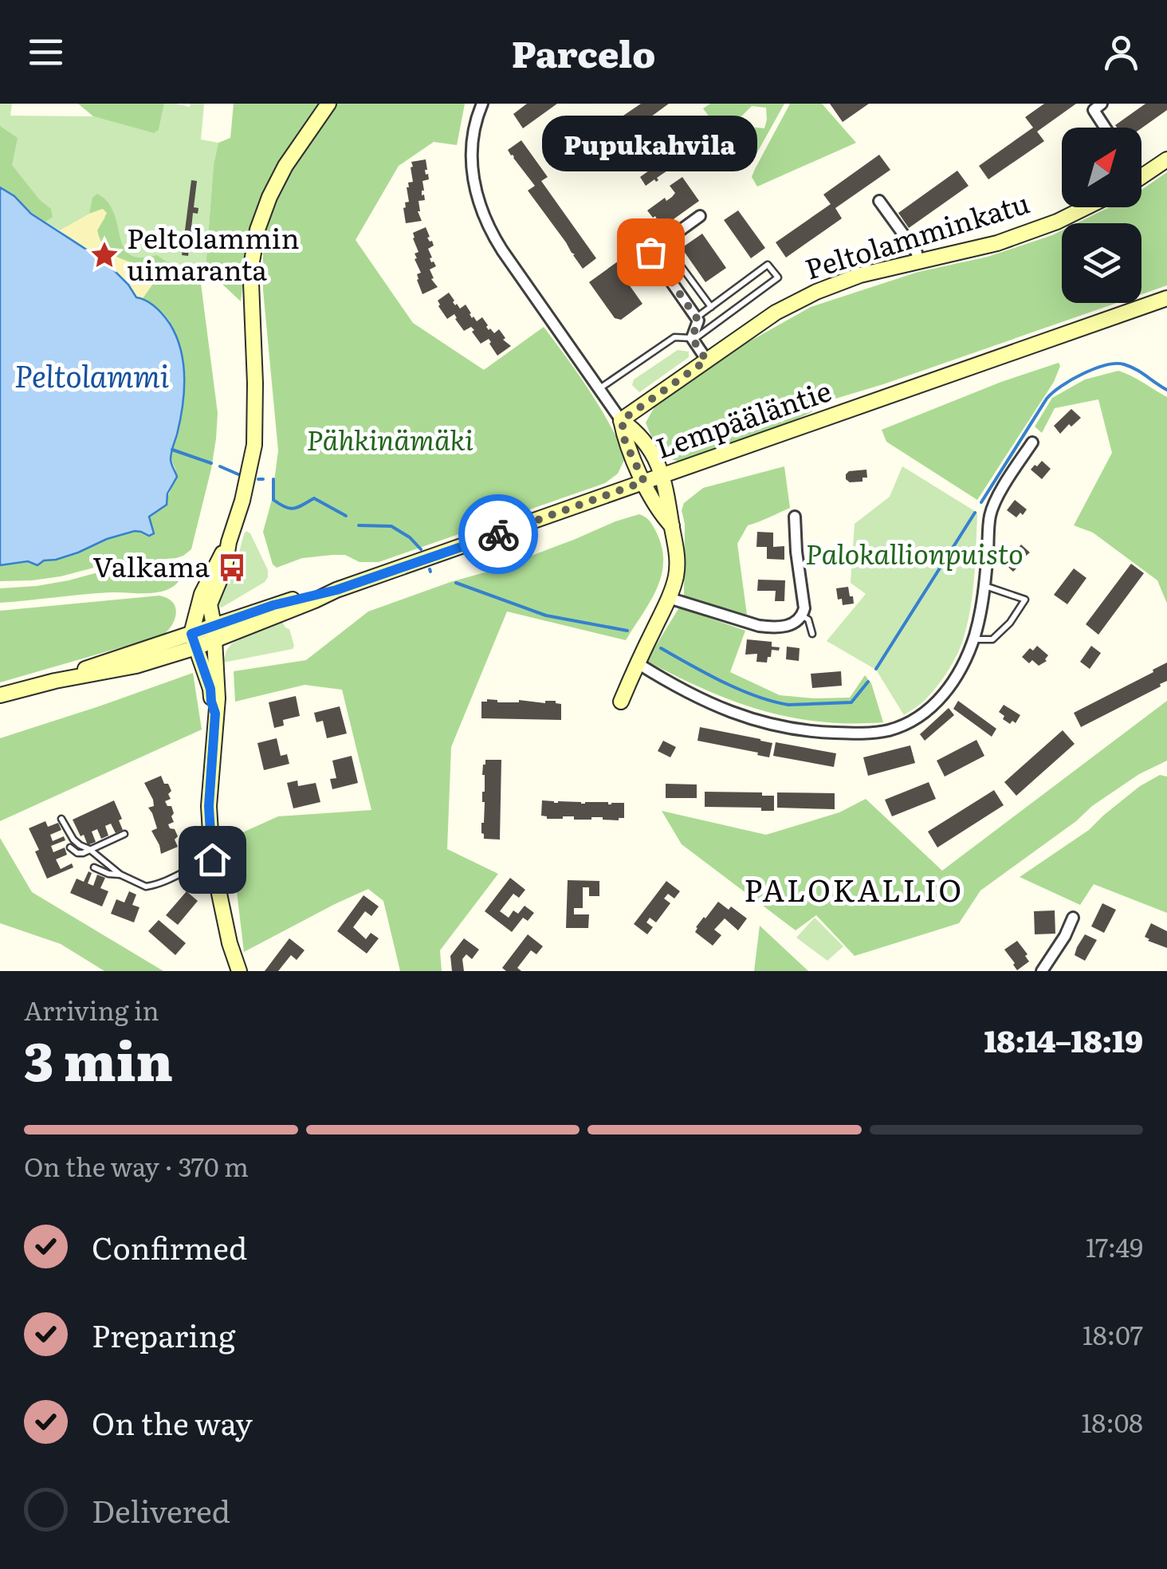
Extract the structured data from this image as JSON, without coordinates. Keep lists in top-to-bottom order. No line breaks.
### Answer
{"streets":{"main road":["Peltolamminkatu","Lempääläntie"]},"districts":["PALOKALLIO"],"water":["Peltolammi"],"parks":["Pähkinämäki","Palokallionpuisto"],"places":{"other":["Pupukahvila"],"place":["Peltolammin uimaranta"],"bus stop":["Valkama"]},"north":"top right","page":{"header":"Parcelo","bubble":"Pupukahvila","heading":["3 min","Arriving in","18:14–18:19"],"bar":"On the way · 370 m","list":[["Confirmed","17:49"],["Preparing","18:07"],["On the way","18:08"],"Delivered"]}}
